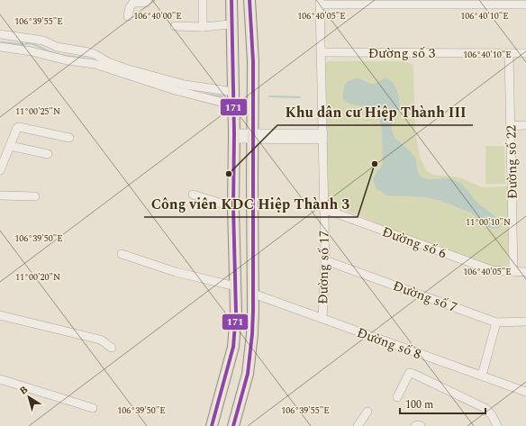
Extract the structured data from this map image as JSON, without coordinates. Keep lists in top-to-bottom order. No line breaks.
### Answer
{"streets":{"street":["Đường số 3","Đường số 22","Đường số 6","Đường số 17","Đường số 7","Đường số 8"]},"crossings":[["Đường số 3","Đường số 22"],["Đường số 3","Đường số 17"],["Đường số 22","Đường số 6"],["Đường số 6","Đường số 17"],["Đường số 17","Đường số 7"],["Đường số 17","Đường số 8"]],"places":["Công viên KDC Hiệp Thành 3","Khu dân cư Hiệp Thành III"],"lines":["transit line 171"],"scale_bar":"100 m","north":"top left","coordinates":["106°40'00\"E","106°40'05\"E","106°40'10\"E","106°39'55\"E","11°00'25\"N","11°00'10\"N","106°39'50\"E","11°00'20\"N"]}
